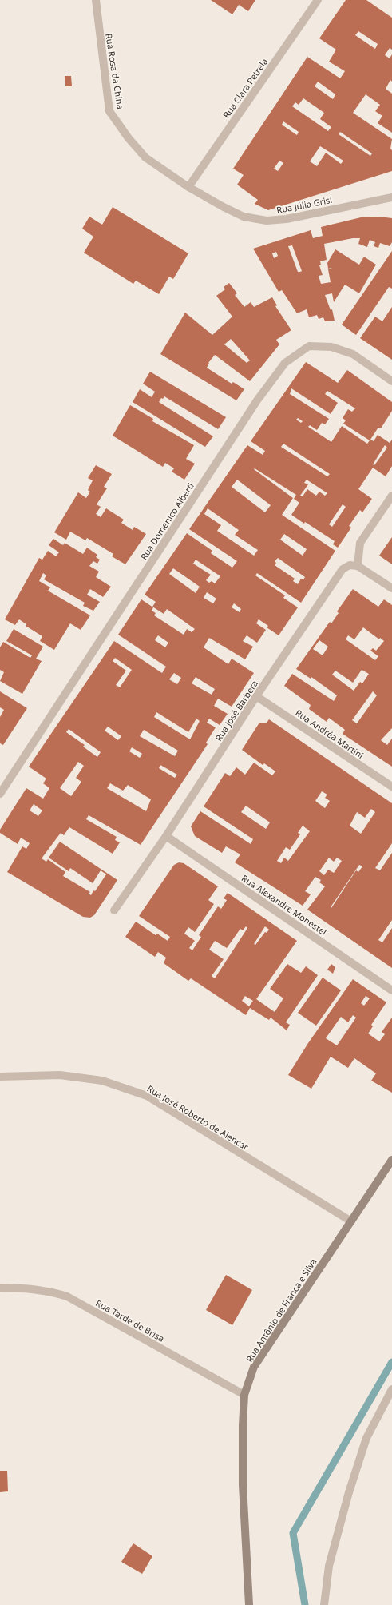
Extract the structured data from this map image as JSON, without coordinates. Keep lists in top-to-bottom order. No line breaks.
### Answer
{"streets":{"main road":["Rua Antônio de Franca e Silva"],"street":["Rua Rosa da China","Rua Clara Petrela","Rua Júlia Grisi","Rua Domenico Alberti","Rua José Barbera","Rua Andréa Martini","Rua Alexandre Monestel","Rua José Roberto de Alencar","Rua Tarde de Brisa"]},"crossings":[["Rua Rosa da China","Rua Clara Petrela"],["Rua Rosa da China","Rua Júlia Grisi"],["Rua Clara Petrela","Rua Júlia Grisi"],["Rua José Barbera","Rua Andréa Martini"],["Rua José Barbera","Rua Alexandre Monestel"],["Rua José Roberto de Alencar","Rua Antônio de Franca e Silva"],["Rua Antônio de Franca e Silva","Rua Tarde de Brisa"]]}
